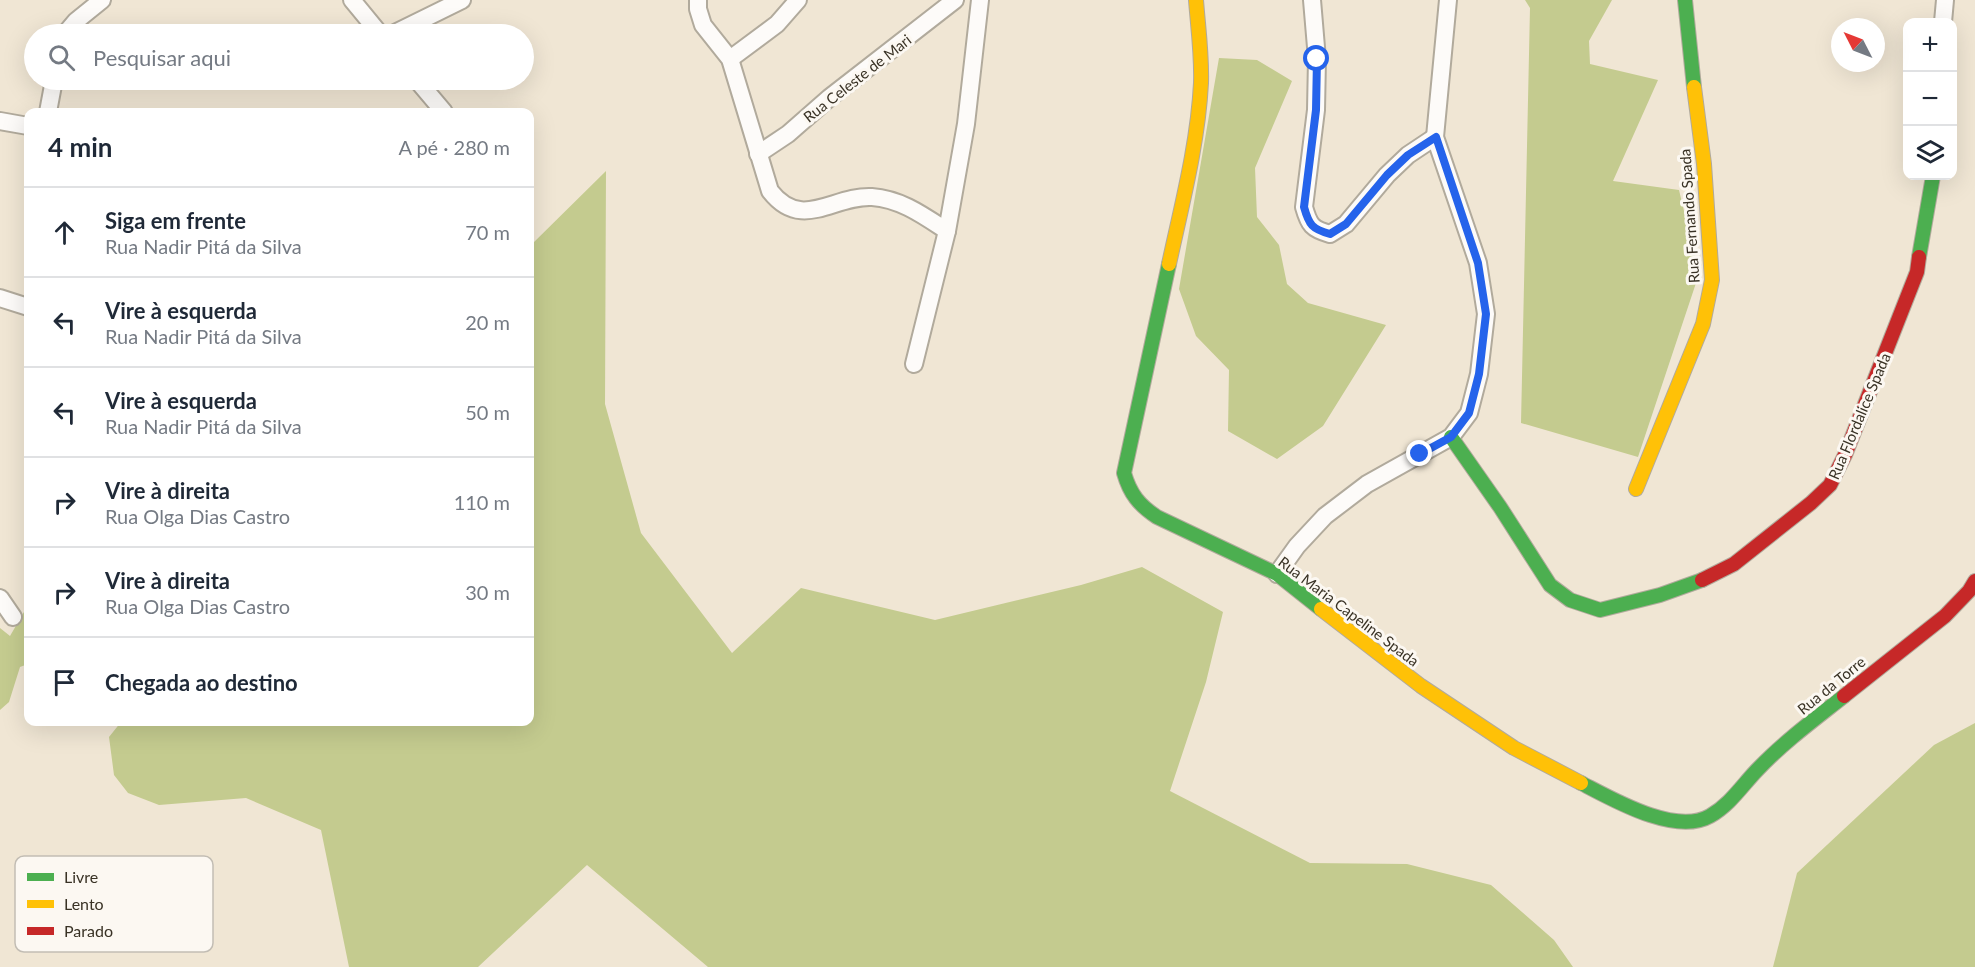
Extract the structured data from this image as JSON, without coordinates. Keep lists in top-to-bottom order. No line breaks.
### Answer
{"streets":{"street":["Rua Celeste de Mari","Rua Fernando Spada","Rua Flordalice Spada","Rua Maria Capeline Spada","Rua da Torre"]},"crossings":[["Rua Maria Capeline Spada","Rua da Torre"]],"legend":["Livre","Lento","Parado"],"north":"top left","page":{"map_buttons":["+","−"],"search":"Pesquisar aqui","heading":["4 min","A pé · 280 m"],"list":[["Siga em frente","Rua Nadir Pitá da Silva","70 m"],["Vire à esquerda","Rua Nadir Pitá da Silva","20 m"],["Vire à esquerda","Rua Nadir Pitá da Silva","50 m"],["Vire à direita","Rua Olga Dias Castro","110 m"],["Vire à direita","Rua Olga Dias Castro","30 m"],"Chegada ao destino"]}}
